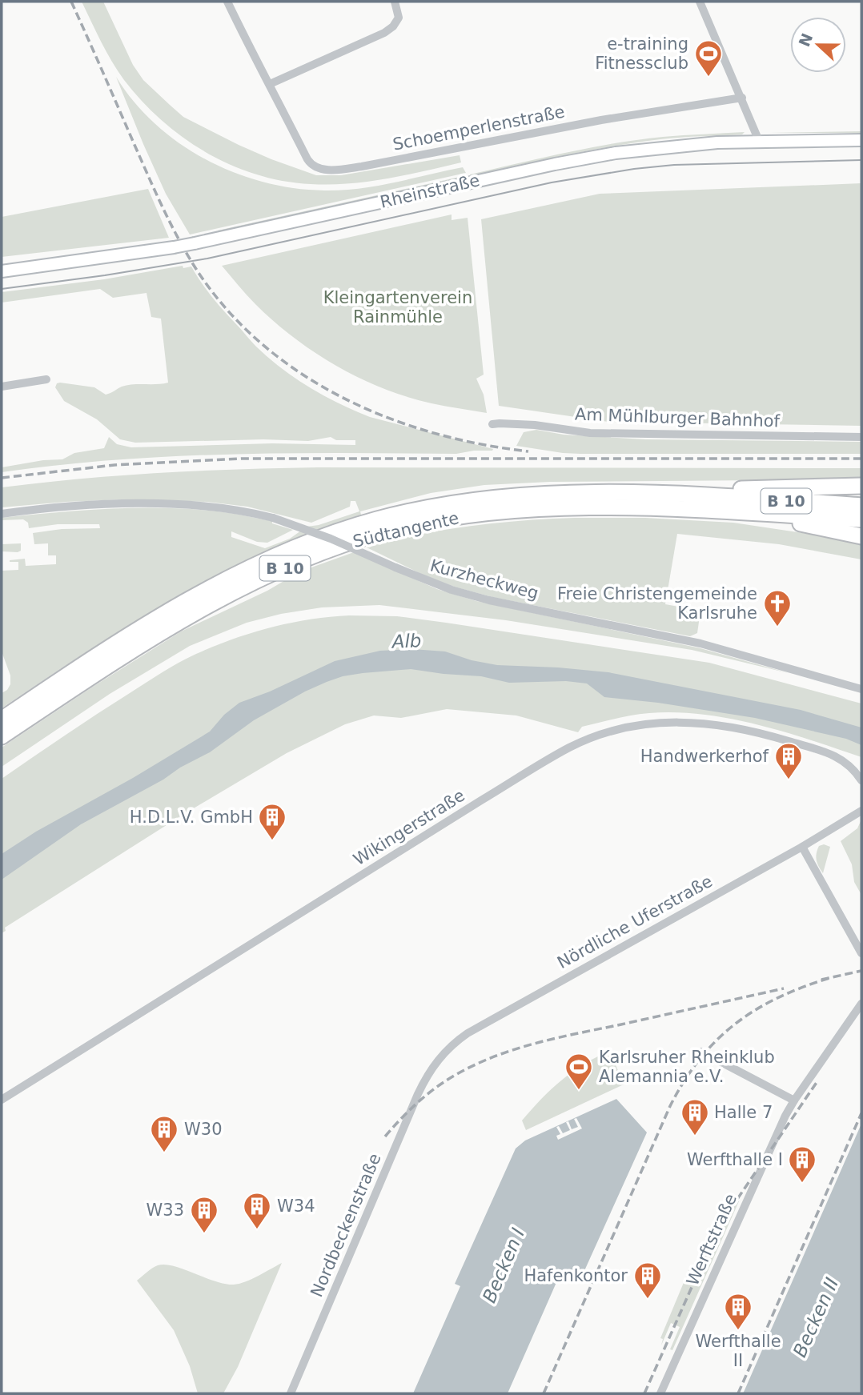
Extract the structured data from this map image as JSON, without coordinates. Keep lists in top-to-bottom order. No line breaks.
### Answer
{"streets":{"highway":["B 10","Südtangente"],"main road":["Rheinstraße"],"street":["Schoemperlenstraße","Am Mühlburger Bahnhof","Kurzheckweg","Wikingerstraße","Nördliche Uferstraße","Nordbeckenstraße","Werftstraße"]},"crossings":[["Nördliche Uferstraße","Nordbeckenstraße"]],"water":["Alb","Becken I","Becken II"],"parks":["Kleingartenverein Rainmühle"],"places":{"sports":["e-training Fitnessclub","Karlsruher Rheinklub Alemannia e.V."],"church":["Freie Christengemeinde Karlsruhe"],"building":["Handwerkerhof","H.D.L.V. GmbH","Halle 7","W30","Werfthalle I","W34","W33","Hafenkontor","Werfthalle II"]},"north":"left"}
